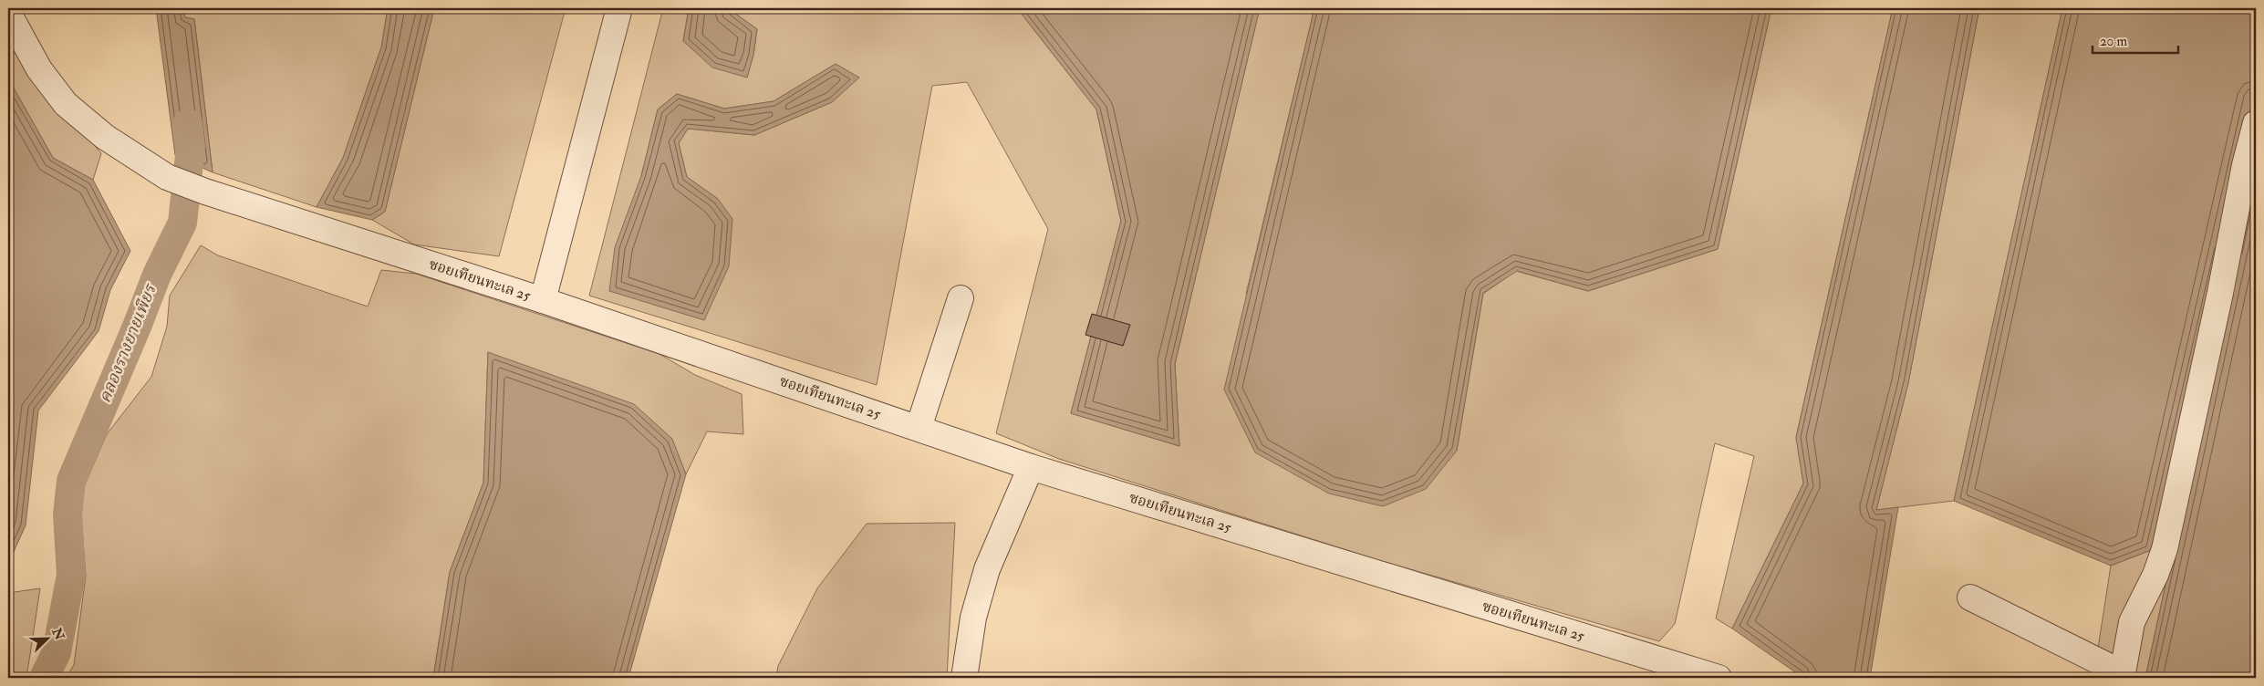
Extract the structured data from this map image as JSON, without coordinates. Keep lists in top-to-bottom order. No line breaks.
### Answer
{"streets":{"street":["ซอยเทียนทะเล 25"]},"water":["คลองรางยายเพียร"],"scale_bar":"20 m","north":"top right"}
